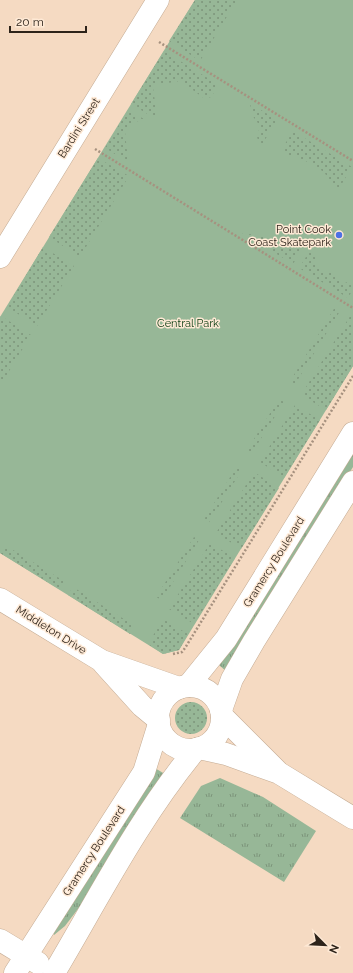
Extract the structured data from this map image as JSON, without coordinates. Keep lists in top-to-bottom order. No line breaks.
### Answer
{"streets":{"street":["Bardini Street","Gramercy Boulevard","Middleton Drive"]},"crossings":[["Gramercy Boulevard","Middleton Drive"]],"parks":["Central Park"],"places":["Point Cook Coast Skatepark"],"scale_bar":"20 m","north":"bottom right"}
